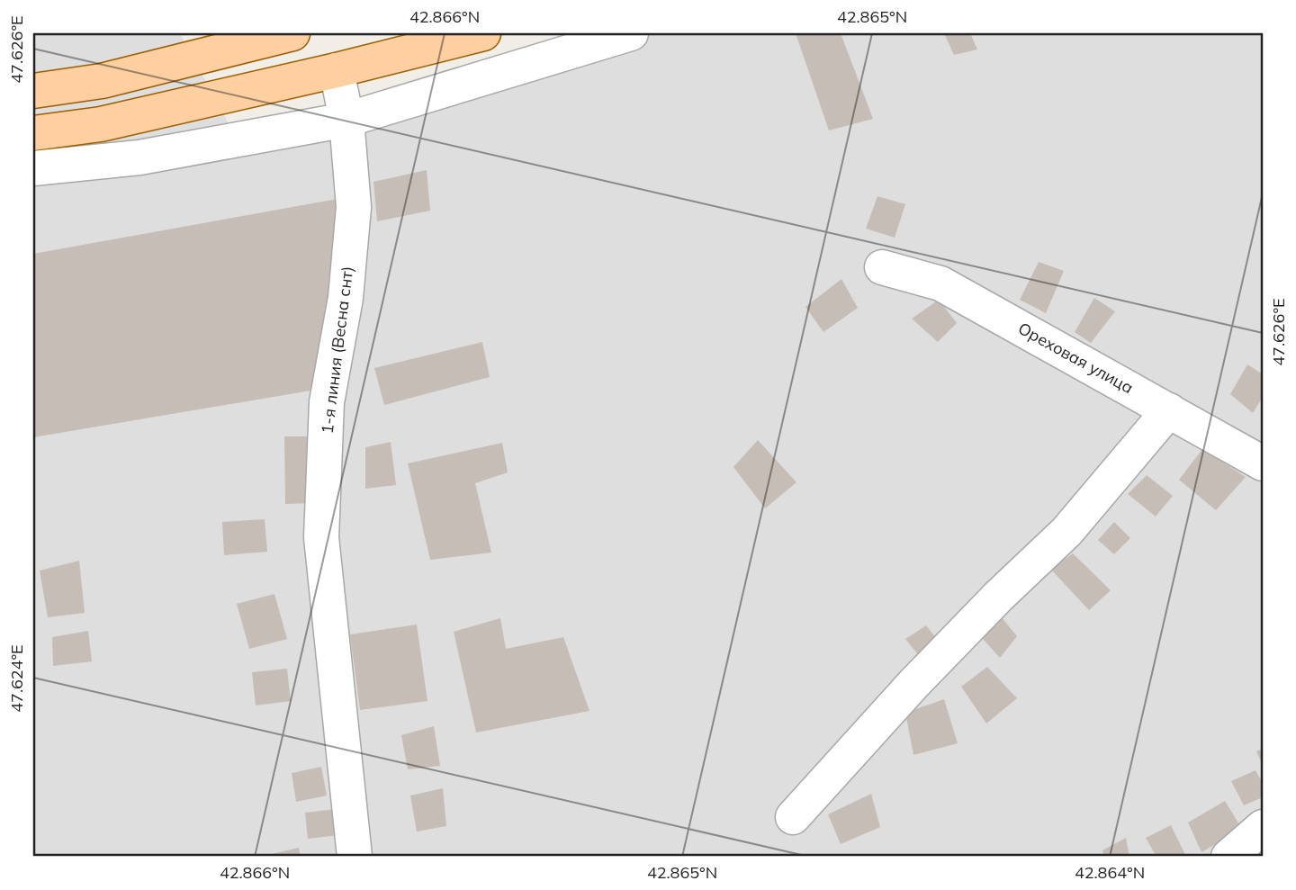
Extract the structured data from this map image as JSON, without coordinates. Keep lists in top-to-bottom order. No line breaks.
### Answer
{"streets":{"street":["1-я линия (Весна снт)","Ореховая улица"]},"coordinates":["42.866°N","42.865°N","47.626°E","47.624°E","42.864°N"]}
